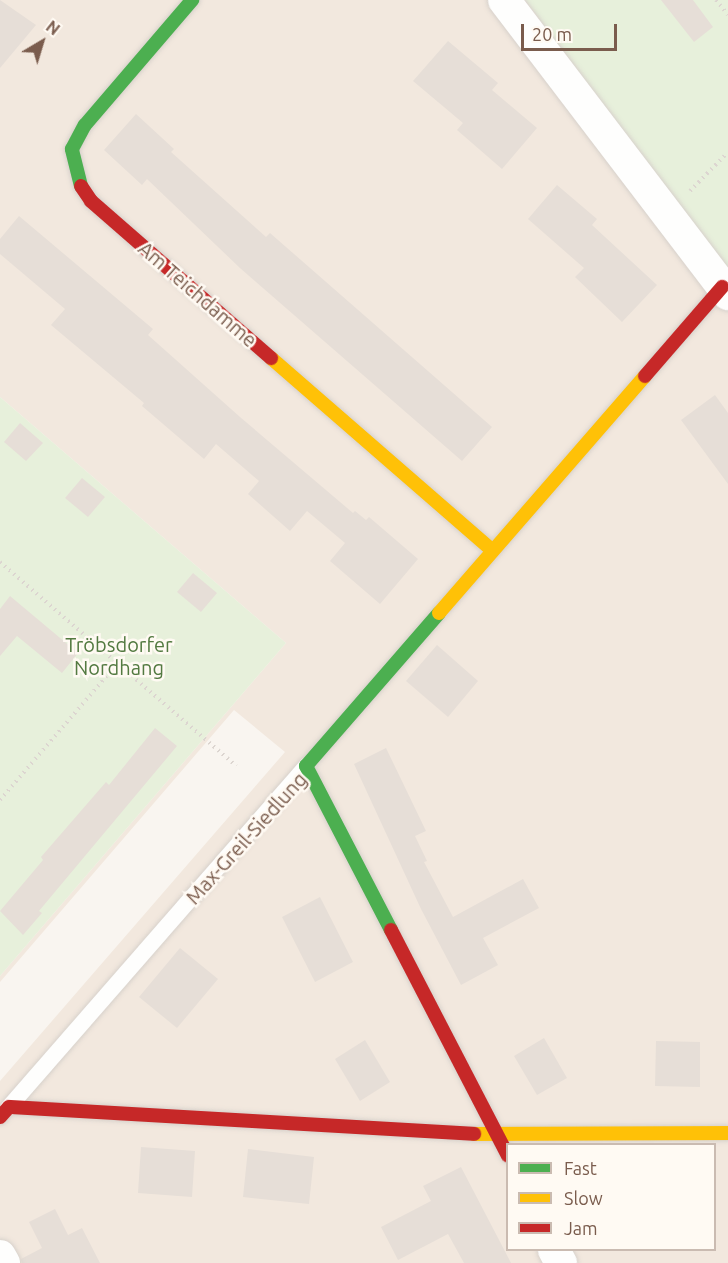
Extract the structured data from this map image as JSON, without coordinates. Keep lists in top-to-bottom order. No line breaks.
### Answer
{"streets":{"street":["Am Teichdamme","Max-Greil-Siedlung"]},"parks":["Tröbsdorfer Nordhang"],"legend":["Fast","Slow","Jam"],"scale_bar":"20 m","north":"top right"}
